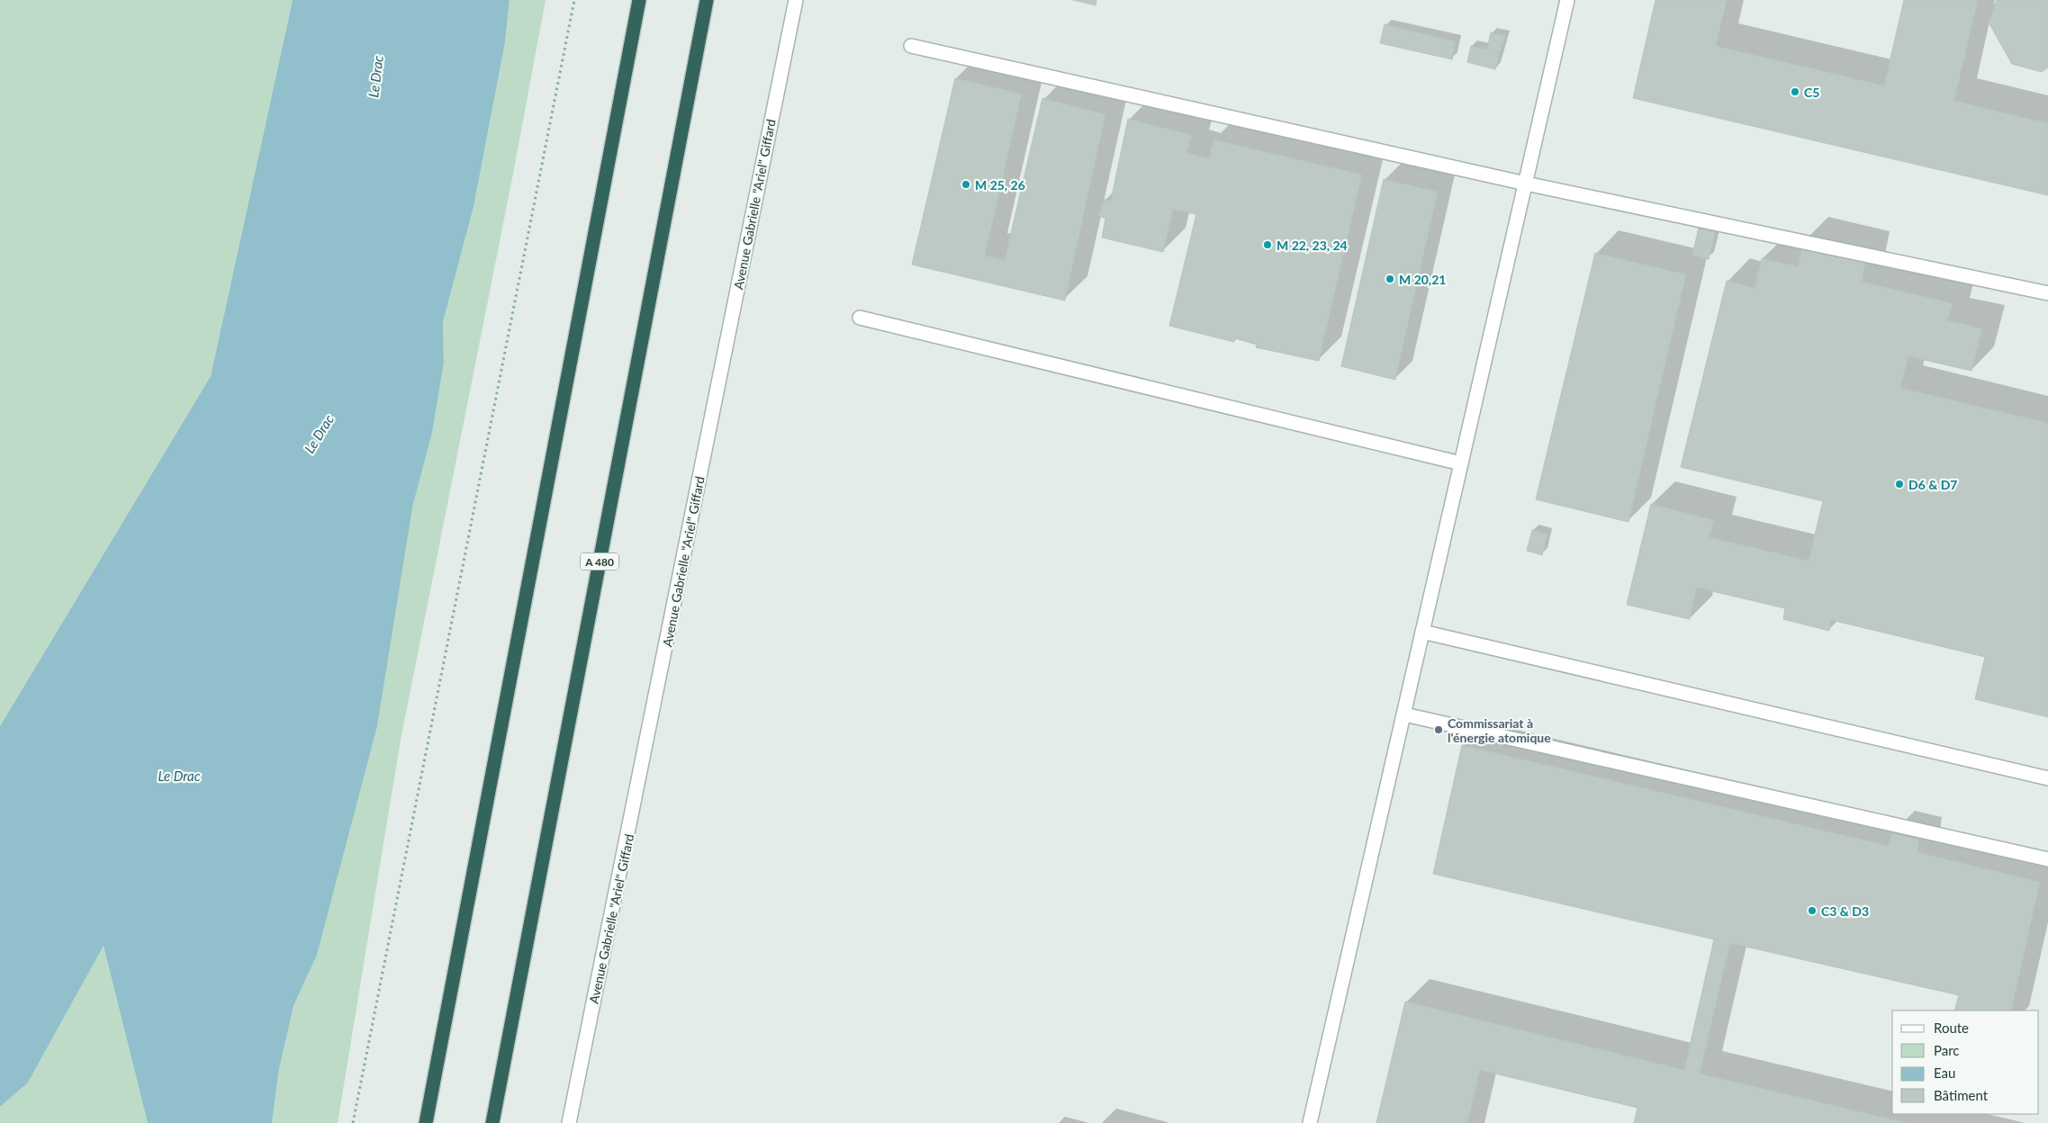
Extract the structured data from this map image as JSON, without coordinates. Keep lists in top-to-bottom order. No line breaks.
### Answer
{"streets":{"highway":["A 480"],"street":["Avenue Gabrielle \"Ariel\" Giffard"]},"water":["Le Drac"],"places":["C5","M 25, 26","M 22, 23, 24","M 20,21","D6 & D7","Commissariat à l'énergie atomique","C3 & D3"],"legend":["Route","Parc","Eau","Bâtiment"]}
